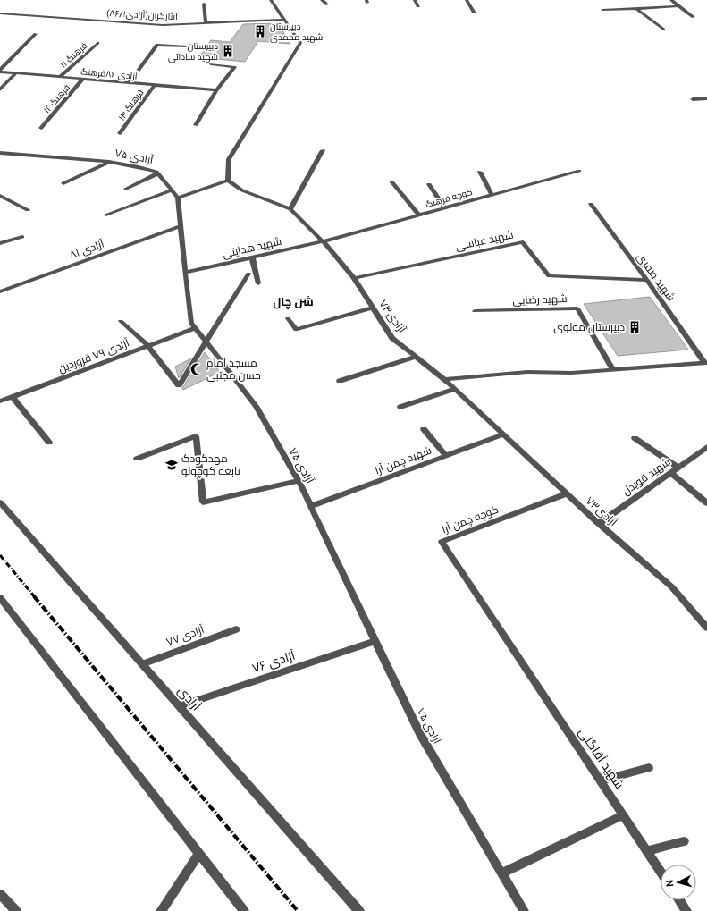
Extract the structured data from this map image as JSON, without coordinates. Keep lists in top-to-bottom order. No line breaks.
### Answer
{"streets":{"street":["ایثارگران(آزادی۸۶/۱)","فرهنگ ۱۱","آزادی ۸۶فرهنگ","فرهنگ ۱۲","فرهنگ ۱۴","آزادی ۷۵","کوچه فرهنگ","شهید عباسی","شهید هدایتی","آزادی ۸۱","شهید صفری","شهید رضایی","آزادی۷۳","آزادی ۷۹ فروردین","شهید چمن آرا","شهید قویدل","کوچه چمن آرا","آزادی ۷۷","آزادی ۷۶","آزادی","شهید آقاگلی"]},"crossings":[["فرهنگ ۱۱","آزادی ۸۶فرهنگ"],["آزادی ۸۶فرهنگ","فرهنگ ۱۲"],["آزادی ۸۶فرهنگ","فرهنگ ۱۴"],["آزادی ۷۵","شهید هدایتی"],["آزادی ۷۵","آزادی ۸۱"],["آزادی ۷۵","آزادی ۷۹ فروردین"],["آزادی ۷۵","شهید چمن آرا"],["آزادی ۷۵","آزادی ۷۶"],["کوچه فرهنگ","شهید هدایتی"],["کوچه فرهنگ","آزادی۷۳"],["شهید عباسی","شهید صفری"],["شهید عباسی","آزادی۷۳"],["شهید هدایتی","آزادی۷۳"],["آزادی۷۳","شهید چمن آرا"],["آزادی۷۳","شهید قویدل"],["آزادی۷۳","کوچه چمن آرا"],["کوچه چمن آرا","شهید آقاگلی"],["آزادی ۷۷","آزادی"],["آزادی ۷۶","آزادی"]],"districts":["شن چال"],"places":{"building":["دبیرستان شهید محمدی","دبیرستان شهید ساداتی","دبیرستان مولوی"],"mosque":["مسجد امام حسن مجتبی"],"school or university":["مهدکودک نابغه کوچولو"]},"north":"left"}
